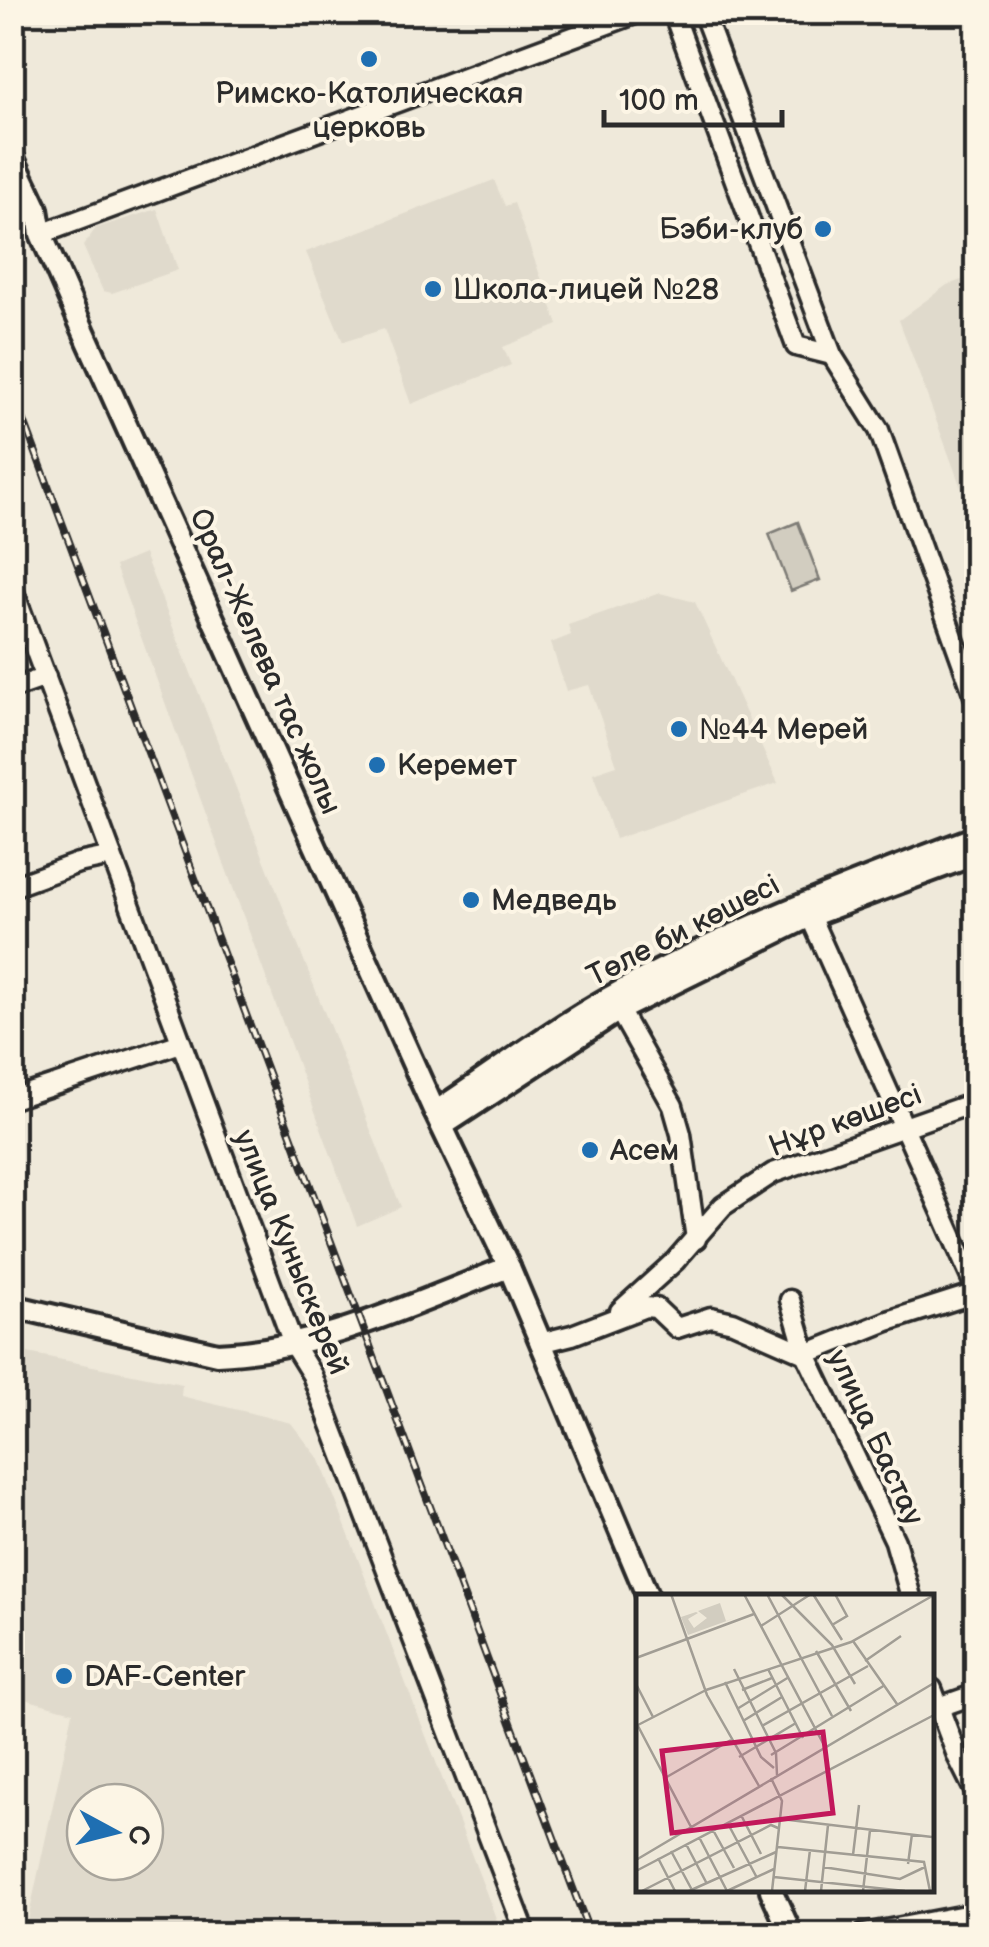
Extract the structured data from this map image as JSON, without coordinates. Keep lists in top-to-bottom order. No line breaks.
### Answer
{"streets":{"main road":["Орал-Желева тас жолы","Төле би көшесі"],"street":["Нұр көшесі","улица Куныскерей","улица Бастау"]},"crossings":[["Орал-Желева тас жолы","Төле би көшесі"]],"places":["Римско-Католическая церковь","Бэби-клуб","Школа-лицей №28","№44 Мерей","Керемет","Медведь","Асем","DAF-Center"],"scale_bar":"100 m","north":"right"}
